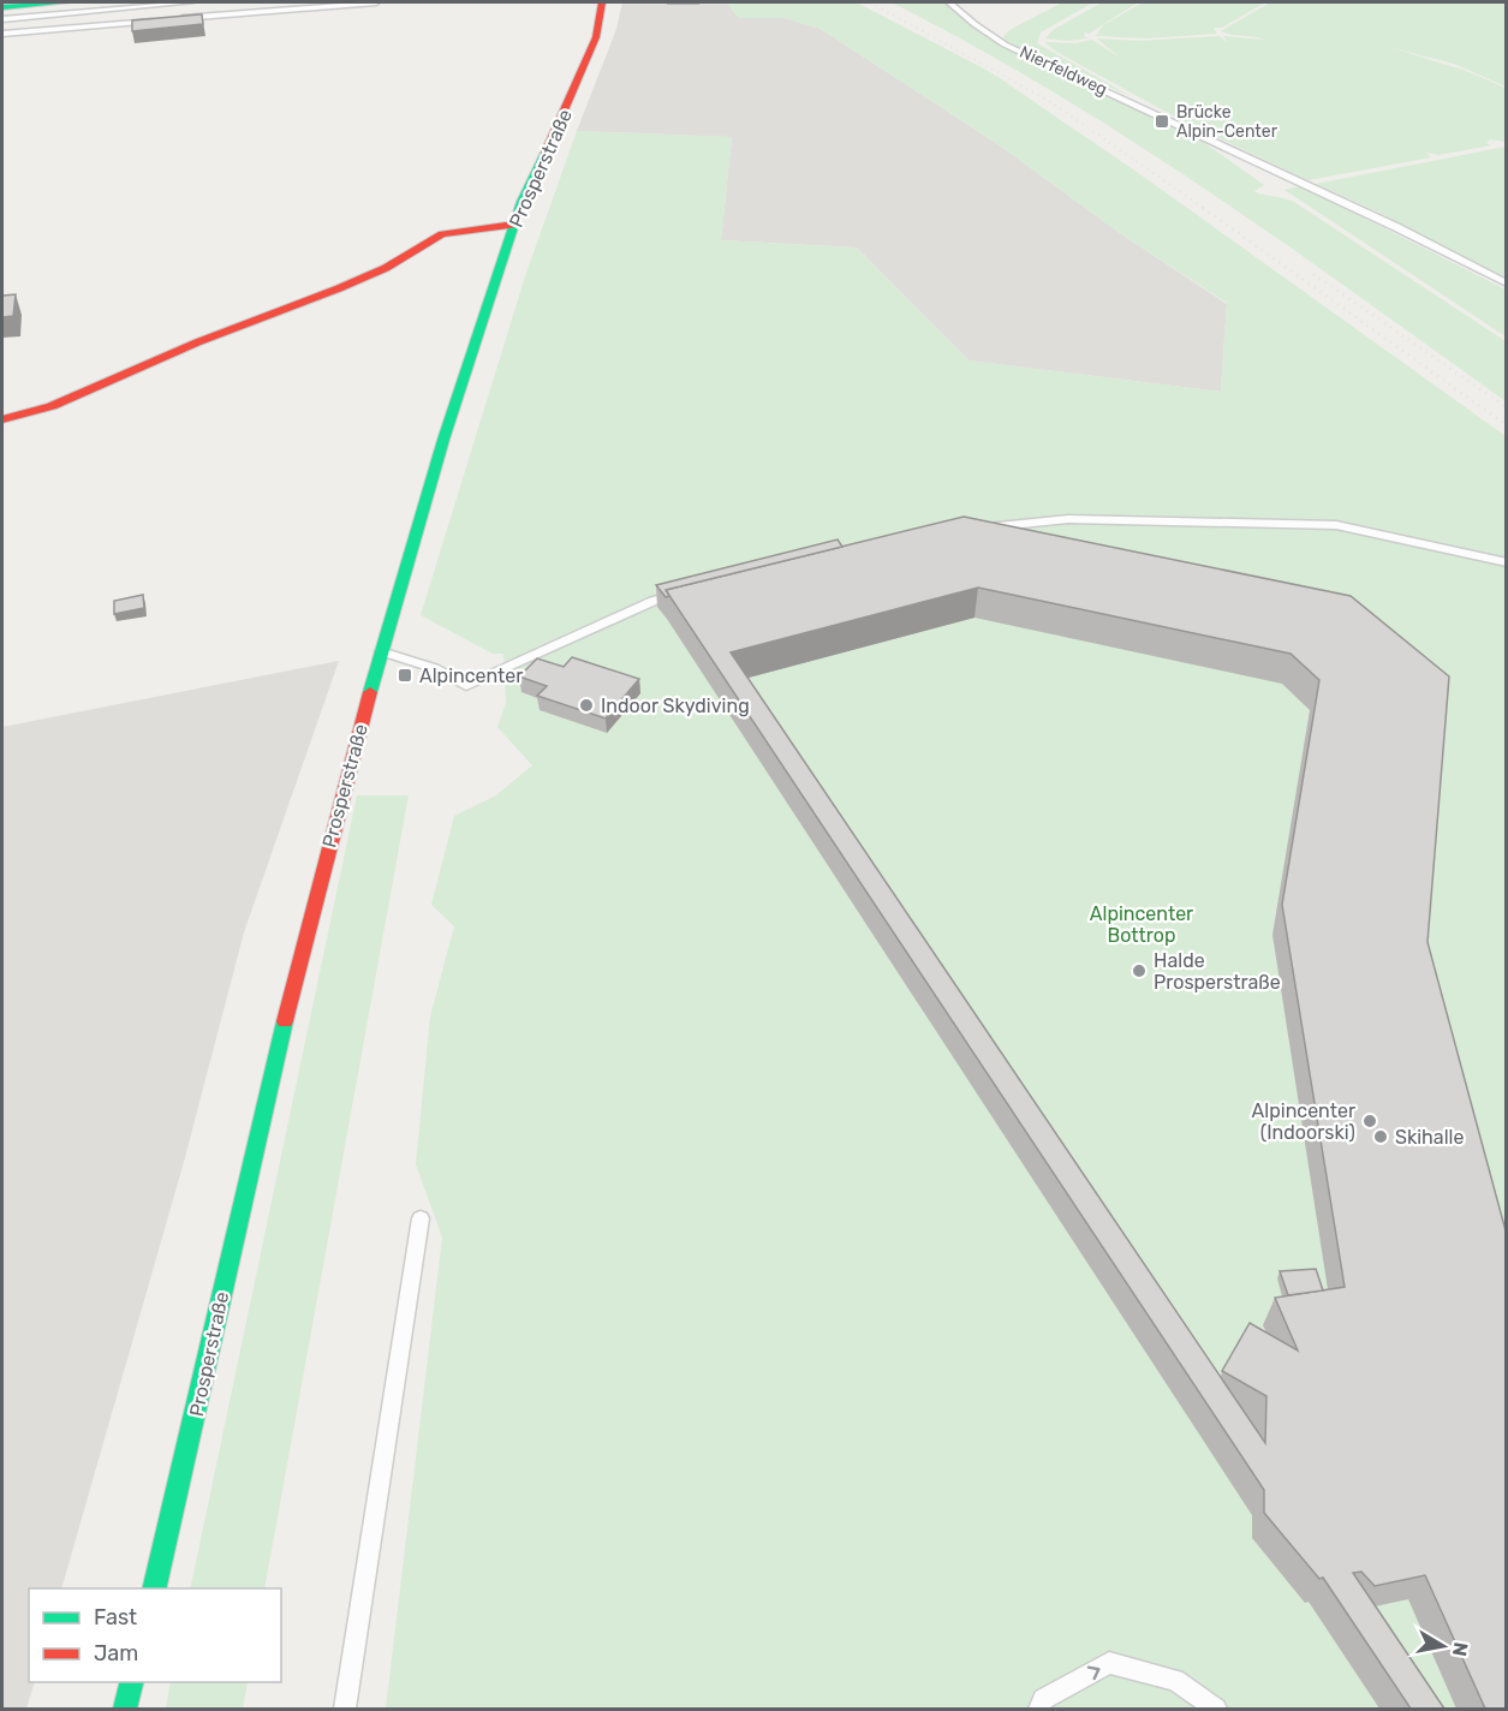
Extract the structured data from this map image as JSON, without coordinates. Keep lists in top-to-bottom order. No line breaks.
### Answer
{"streets":{"main road":["Prosperstraße"],"lane":["Nierfeldweg"]},"parks":["Alpincenter Bottrop"],"places":{"transit":["Brücke Alpin-Center","Alpincenter"],"other":["Indoor Skydiving","Halde Prosperstraße","Alpincenter (Indoorski)","Skihalle"]},"legend":["Fast","Jam"],"north":"right"}
